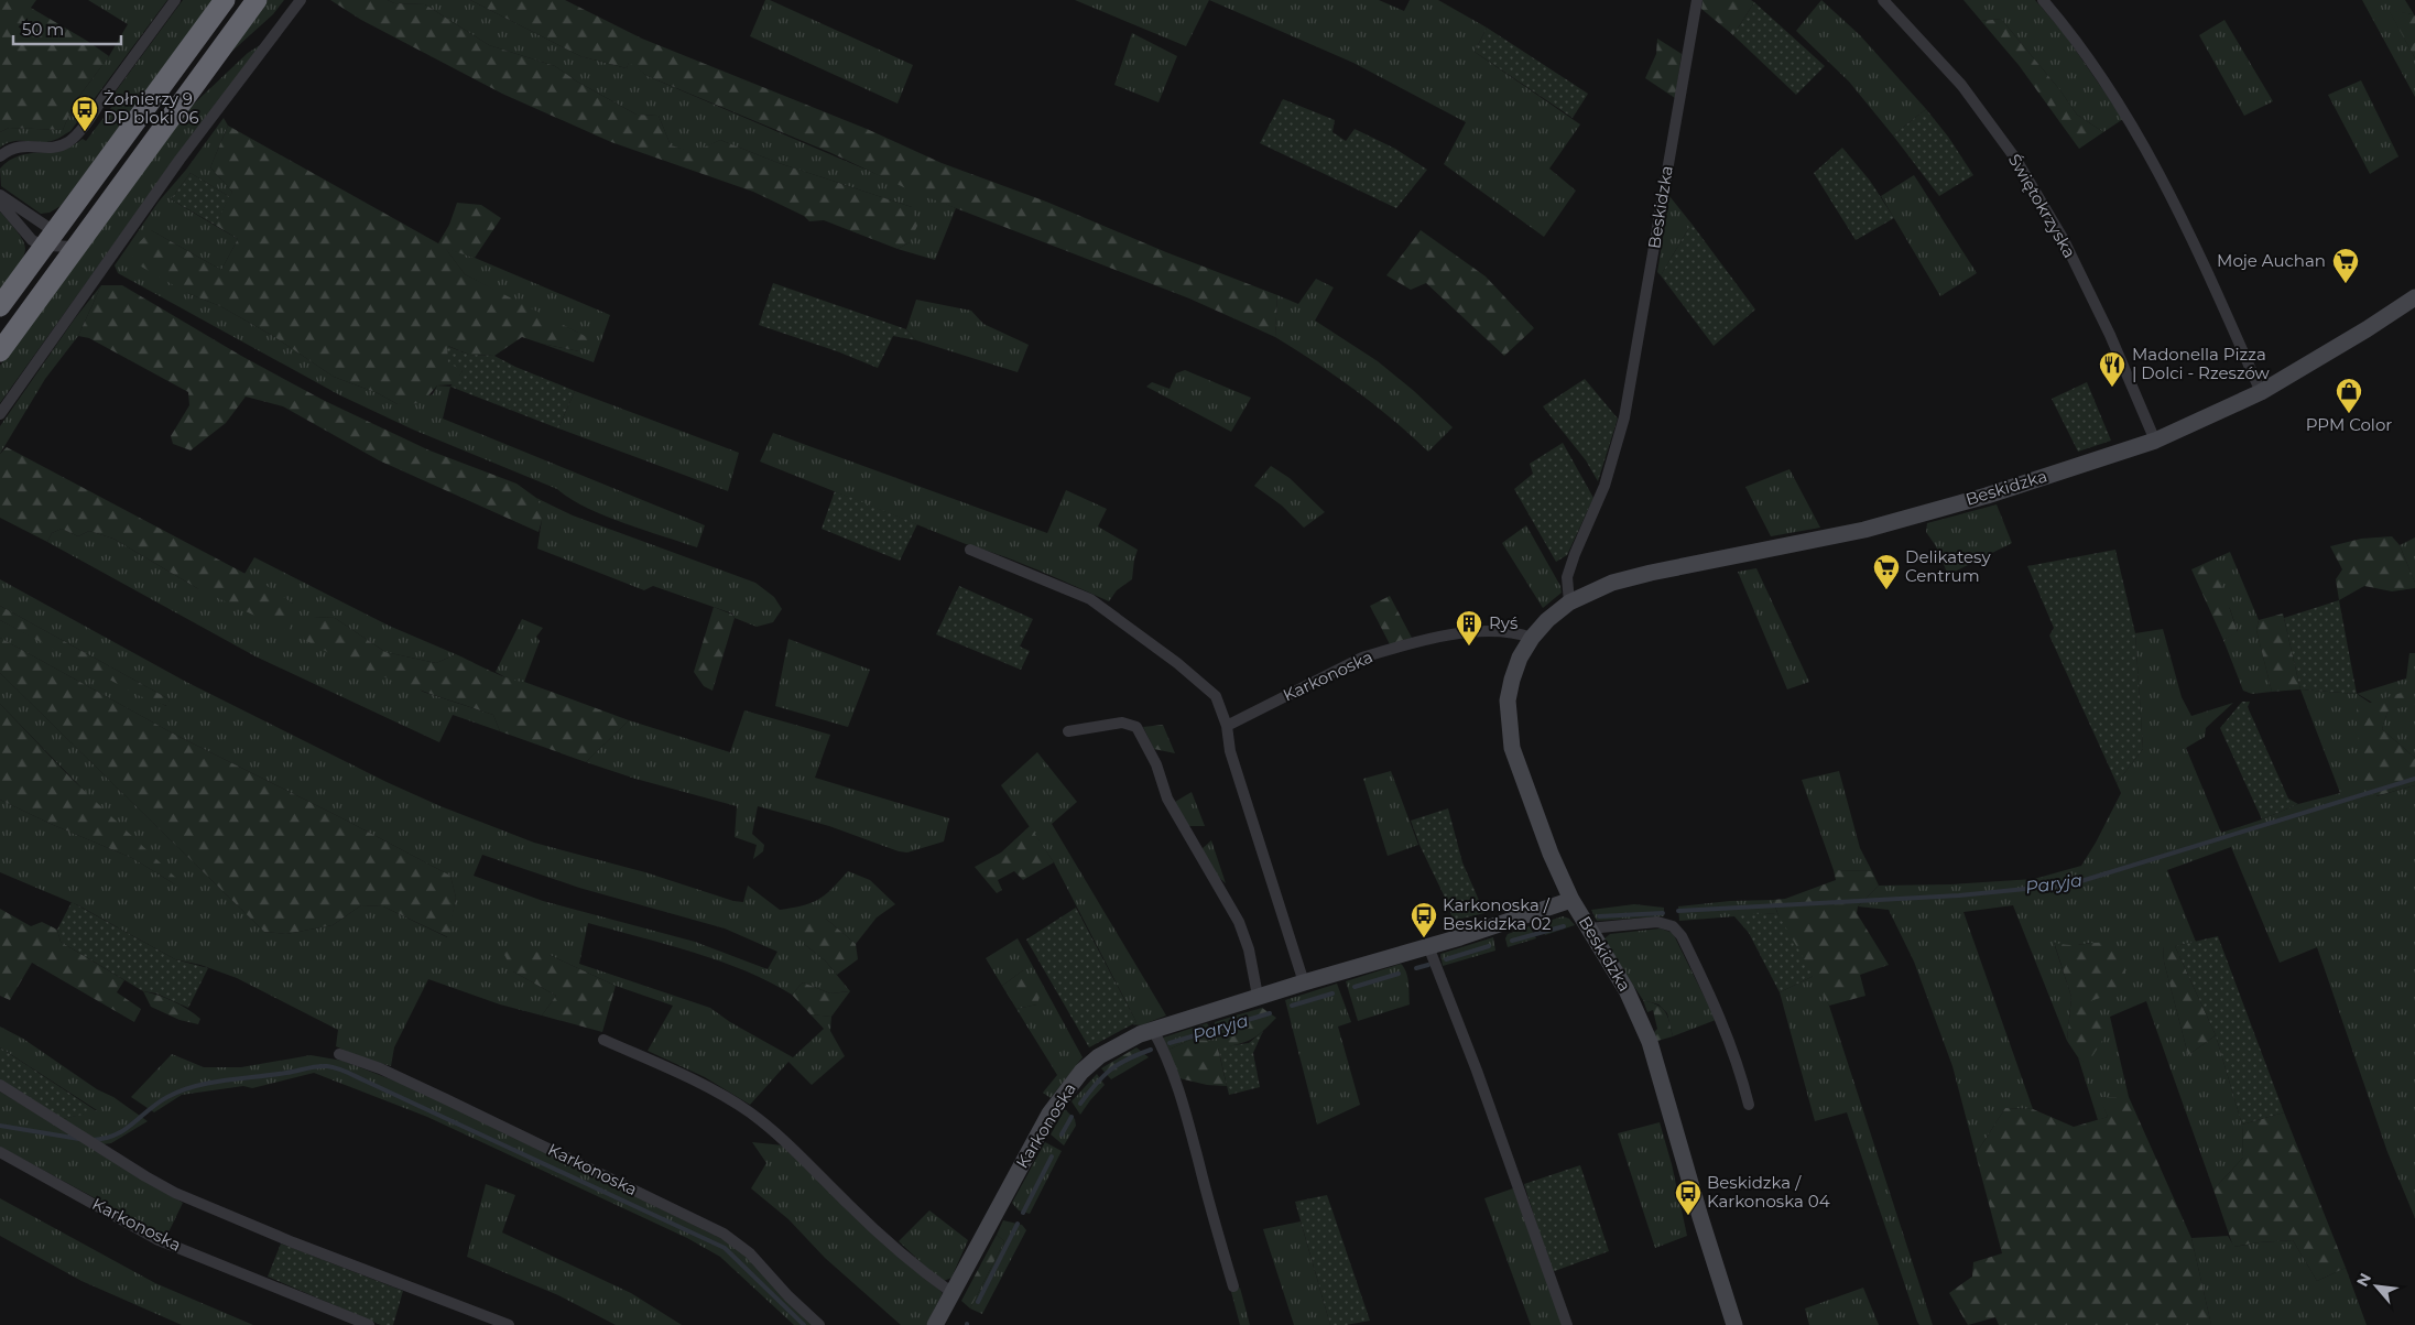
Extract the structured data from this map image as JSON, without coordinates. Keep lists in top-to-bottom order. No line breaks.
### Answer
{"streets":{"street":["Świętokrzyska","Beskidzka","Karkonoska"]},"crossings":[["Świętokrzyska","Beskidzka"],["Beskidzka","Karkonoska"]],"water":["Paryja"],"places":{"bus stop":["Żołnierzy 9 DP bloki 06","Karkonoska / Beskidzka 02","Beskidzka / Karkonoska 04"],"supermarket":["Moje Auchan","Delikatesy Centrum"],"restaurant":["Madonella Pizza | Dolci - Rzeszów"],"shop":["PPM Color"],"building":["Ryś"]},"scale_bar":"50 m","north":"top left"}
